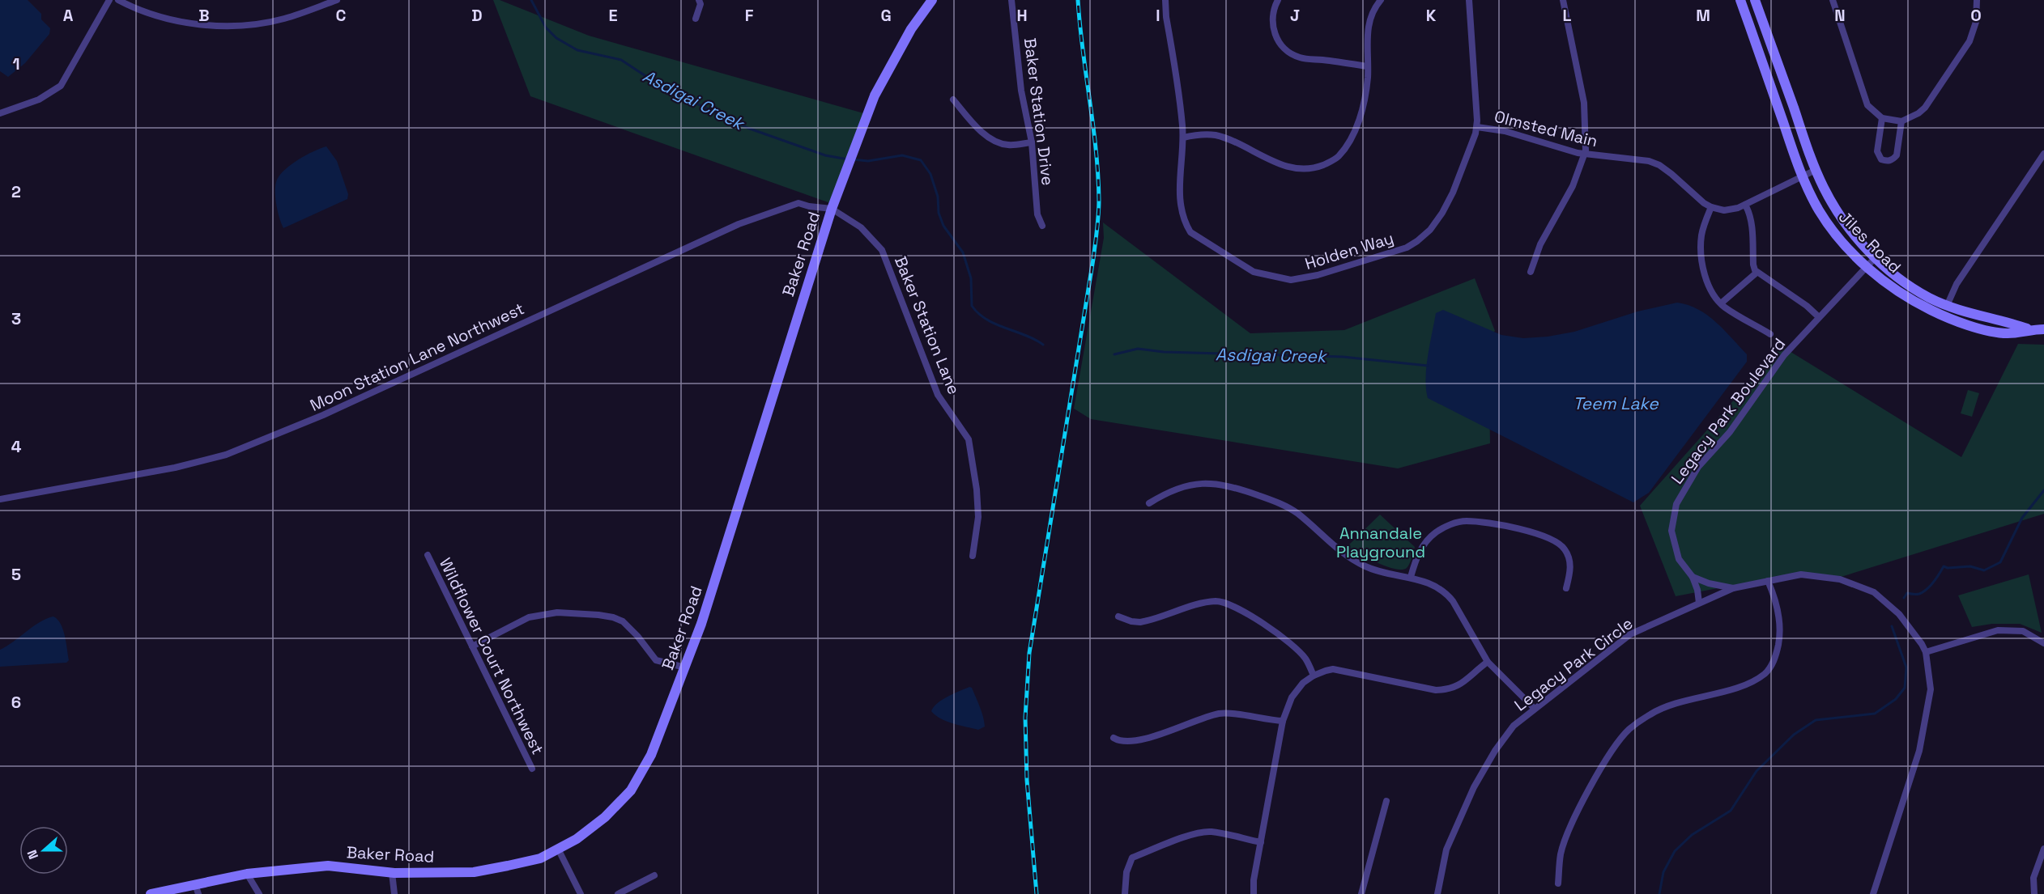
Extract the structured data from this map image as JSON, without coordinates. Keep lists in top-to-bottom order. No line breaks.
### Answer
{"streets":{"main road":["Jiles Road","Baker Road"],"street":["Baker Station Drive","Olmsted Main","Holden Way","Baker Station Lane","Moon Station Lane Northwest","Legacy Park Boulevard","Wildflower Court Northwest","Legacy Park Circle"]},"crossings":[["Olmsted Main","Holden Way"],["Jiles Road","Legacy Park Boulevard"],["Baker Road","Baker Station Lane"],["Baker Road","Moon Station Lane Northwest"],["Baker Station Lane","Moon Station Lane Northwest"],["Legacy Park Boulevard","Legacy Park Circle"]],"water":["Asdigai Creek","Teem Lake"],"parks":["Annandale Playground"],"north":"left","grid":{"columns":["A","B","C","D","E","F","G","H","I","J","K","L","M","N","O"],"rows":["1","2","3","4","5","6"]}}
